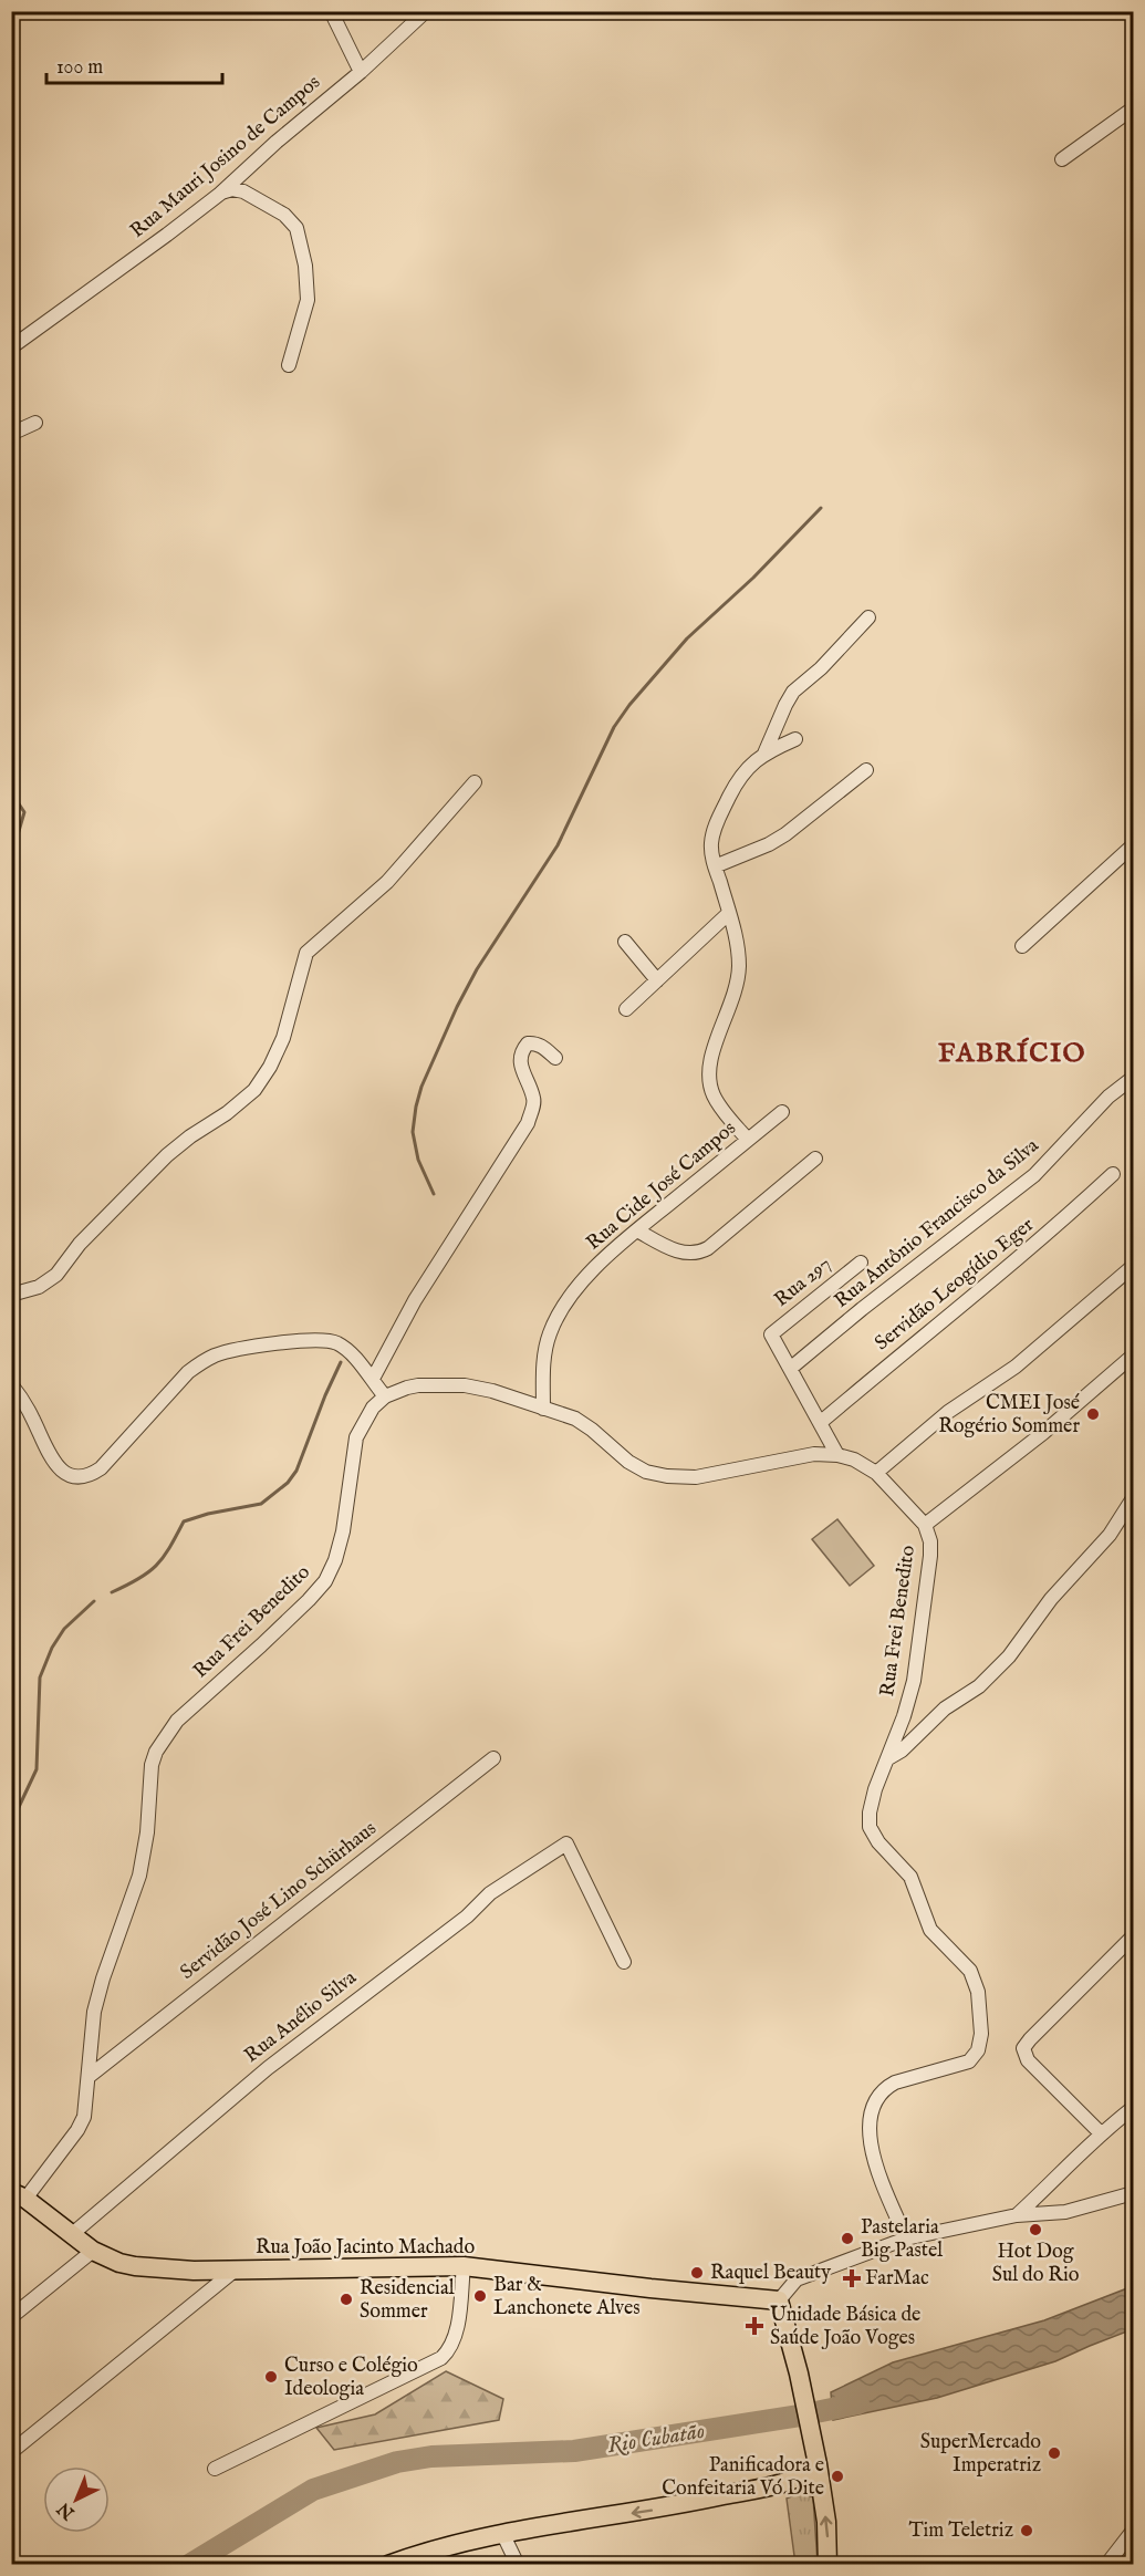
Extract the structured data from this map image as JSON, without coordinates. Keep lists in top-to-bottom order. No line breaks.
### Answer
{"streets":{"main road":["Rua João Jacinto Machado"],"street":["Rua Mauri Josino de Campos","Rua Cide José Campos","Rua Antônio Francisco da Silva","Rua 297","Servidão Leogídio Eger","Rua Frei Benedito","Servidão José Lino Schürhaus","Rua Anélio Silva"]},"crossings":[["Rua Cide José Campos","Rua Frei Benedito"],["Rua Antônio Francisco da Silva","Rua 297"],["Rua Frei Benedito","Servidão José Lino Schürhaus"],["Rua Frei Benedito","Rua João Jacinto Machado"],["Rua Anélio Silva","Rua João Jacinto Machado"]],"districts":["FABRÍCIO"],"water":["Rio Cubatão"],"places":{"other":["CMEI José Rogério Sommer","Hot Dog Sul do Rio","Pastelaria Big Pastel","Raquel Beauty","Bar & Lanchonete Alves","Residencial Sommer","Curso e Colégio Ideologia","SuperMercado Imperatriz","Panificadora e Confeitaria Vó Dite","Tim Teletriz"],"health":["FarMac","Unidade Básica de Saúde João Voges"]},"scale_bar":"100 m","north":"bottom left"}
